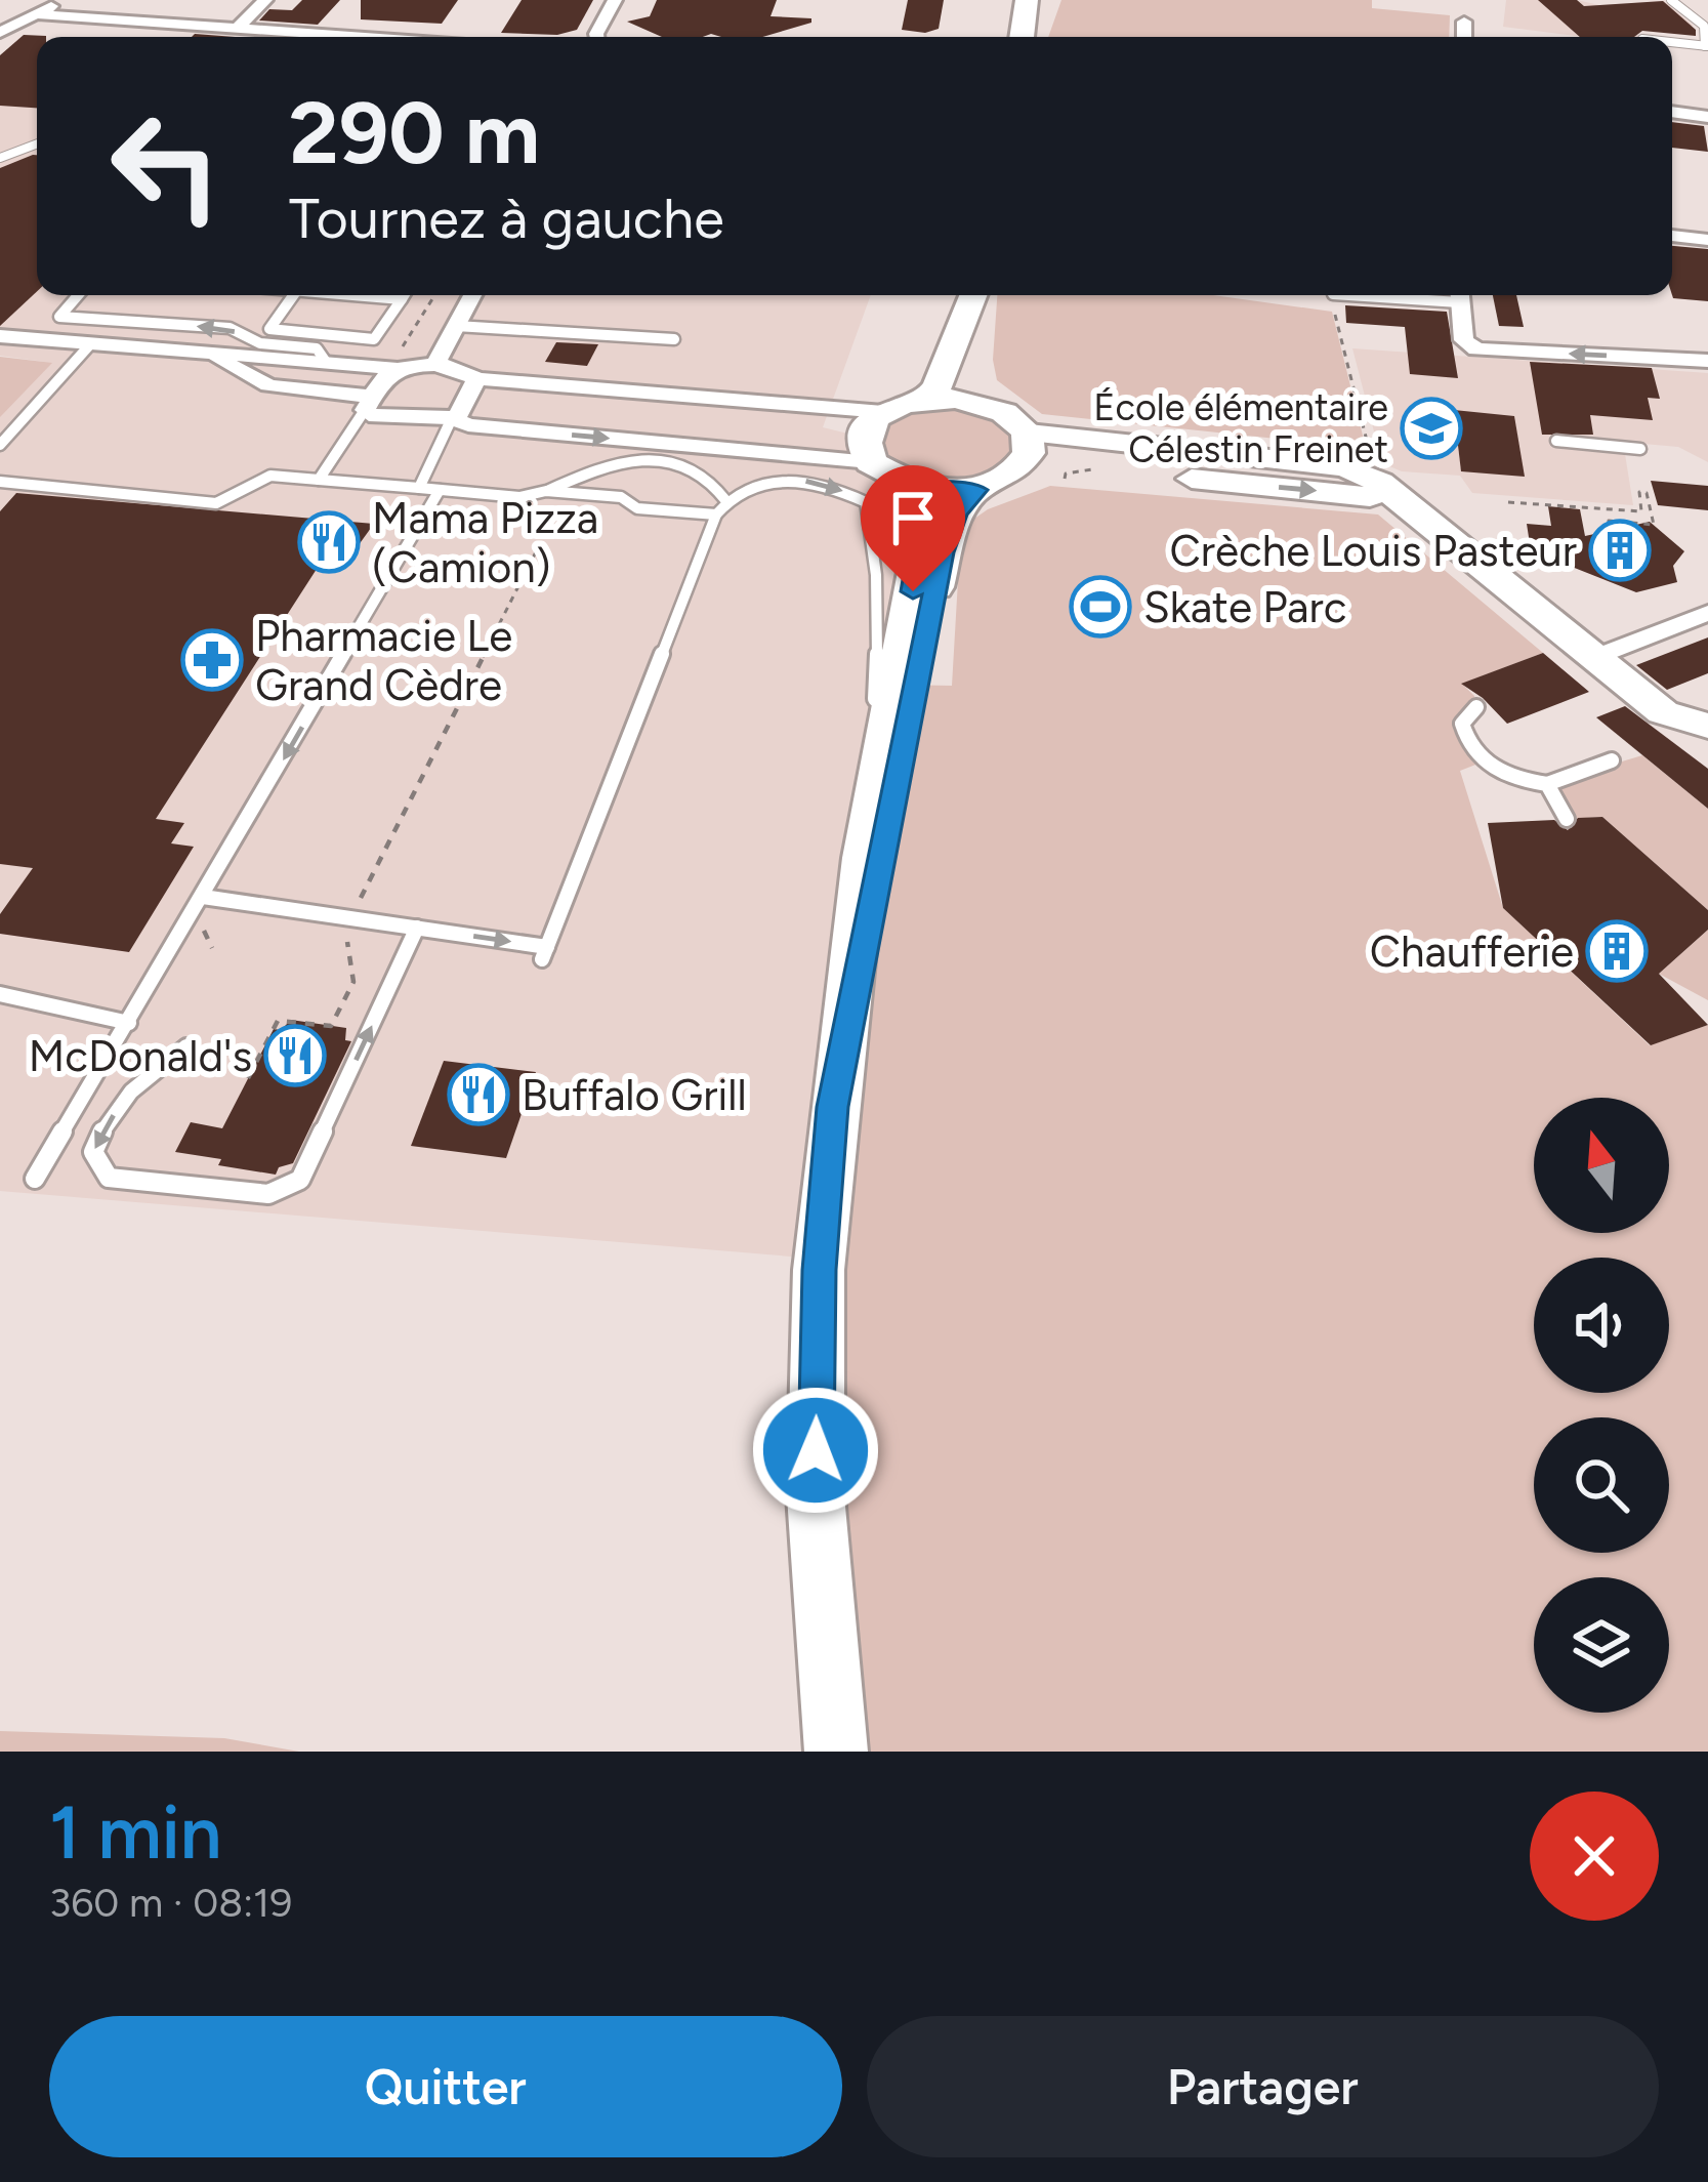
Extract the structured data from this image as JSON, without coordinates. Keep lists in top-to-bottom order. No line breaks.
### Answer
{"places":{"school or university":["École élémentaire Célestin Freinet"],"restaurant":["Mama Pizza (Camion)","McDonald's","Buffalo Grill"],"building":["Crèche Louis Pasteur","Chaufferie"],"sports":["Skate Parc"],"pharmacy":["Pharmacie Le Grand Cèdre"]},"north":"top","page":{"turn":["290 m","Tournez à gauche"],"heading":["1 min","360 m · 08:19"],"buttons":["Quitter","Partager"]}}
